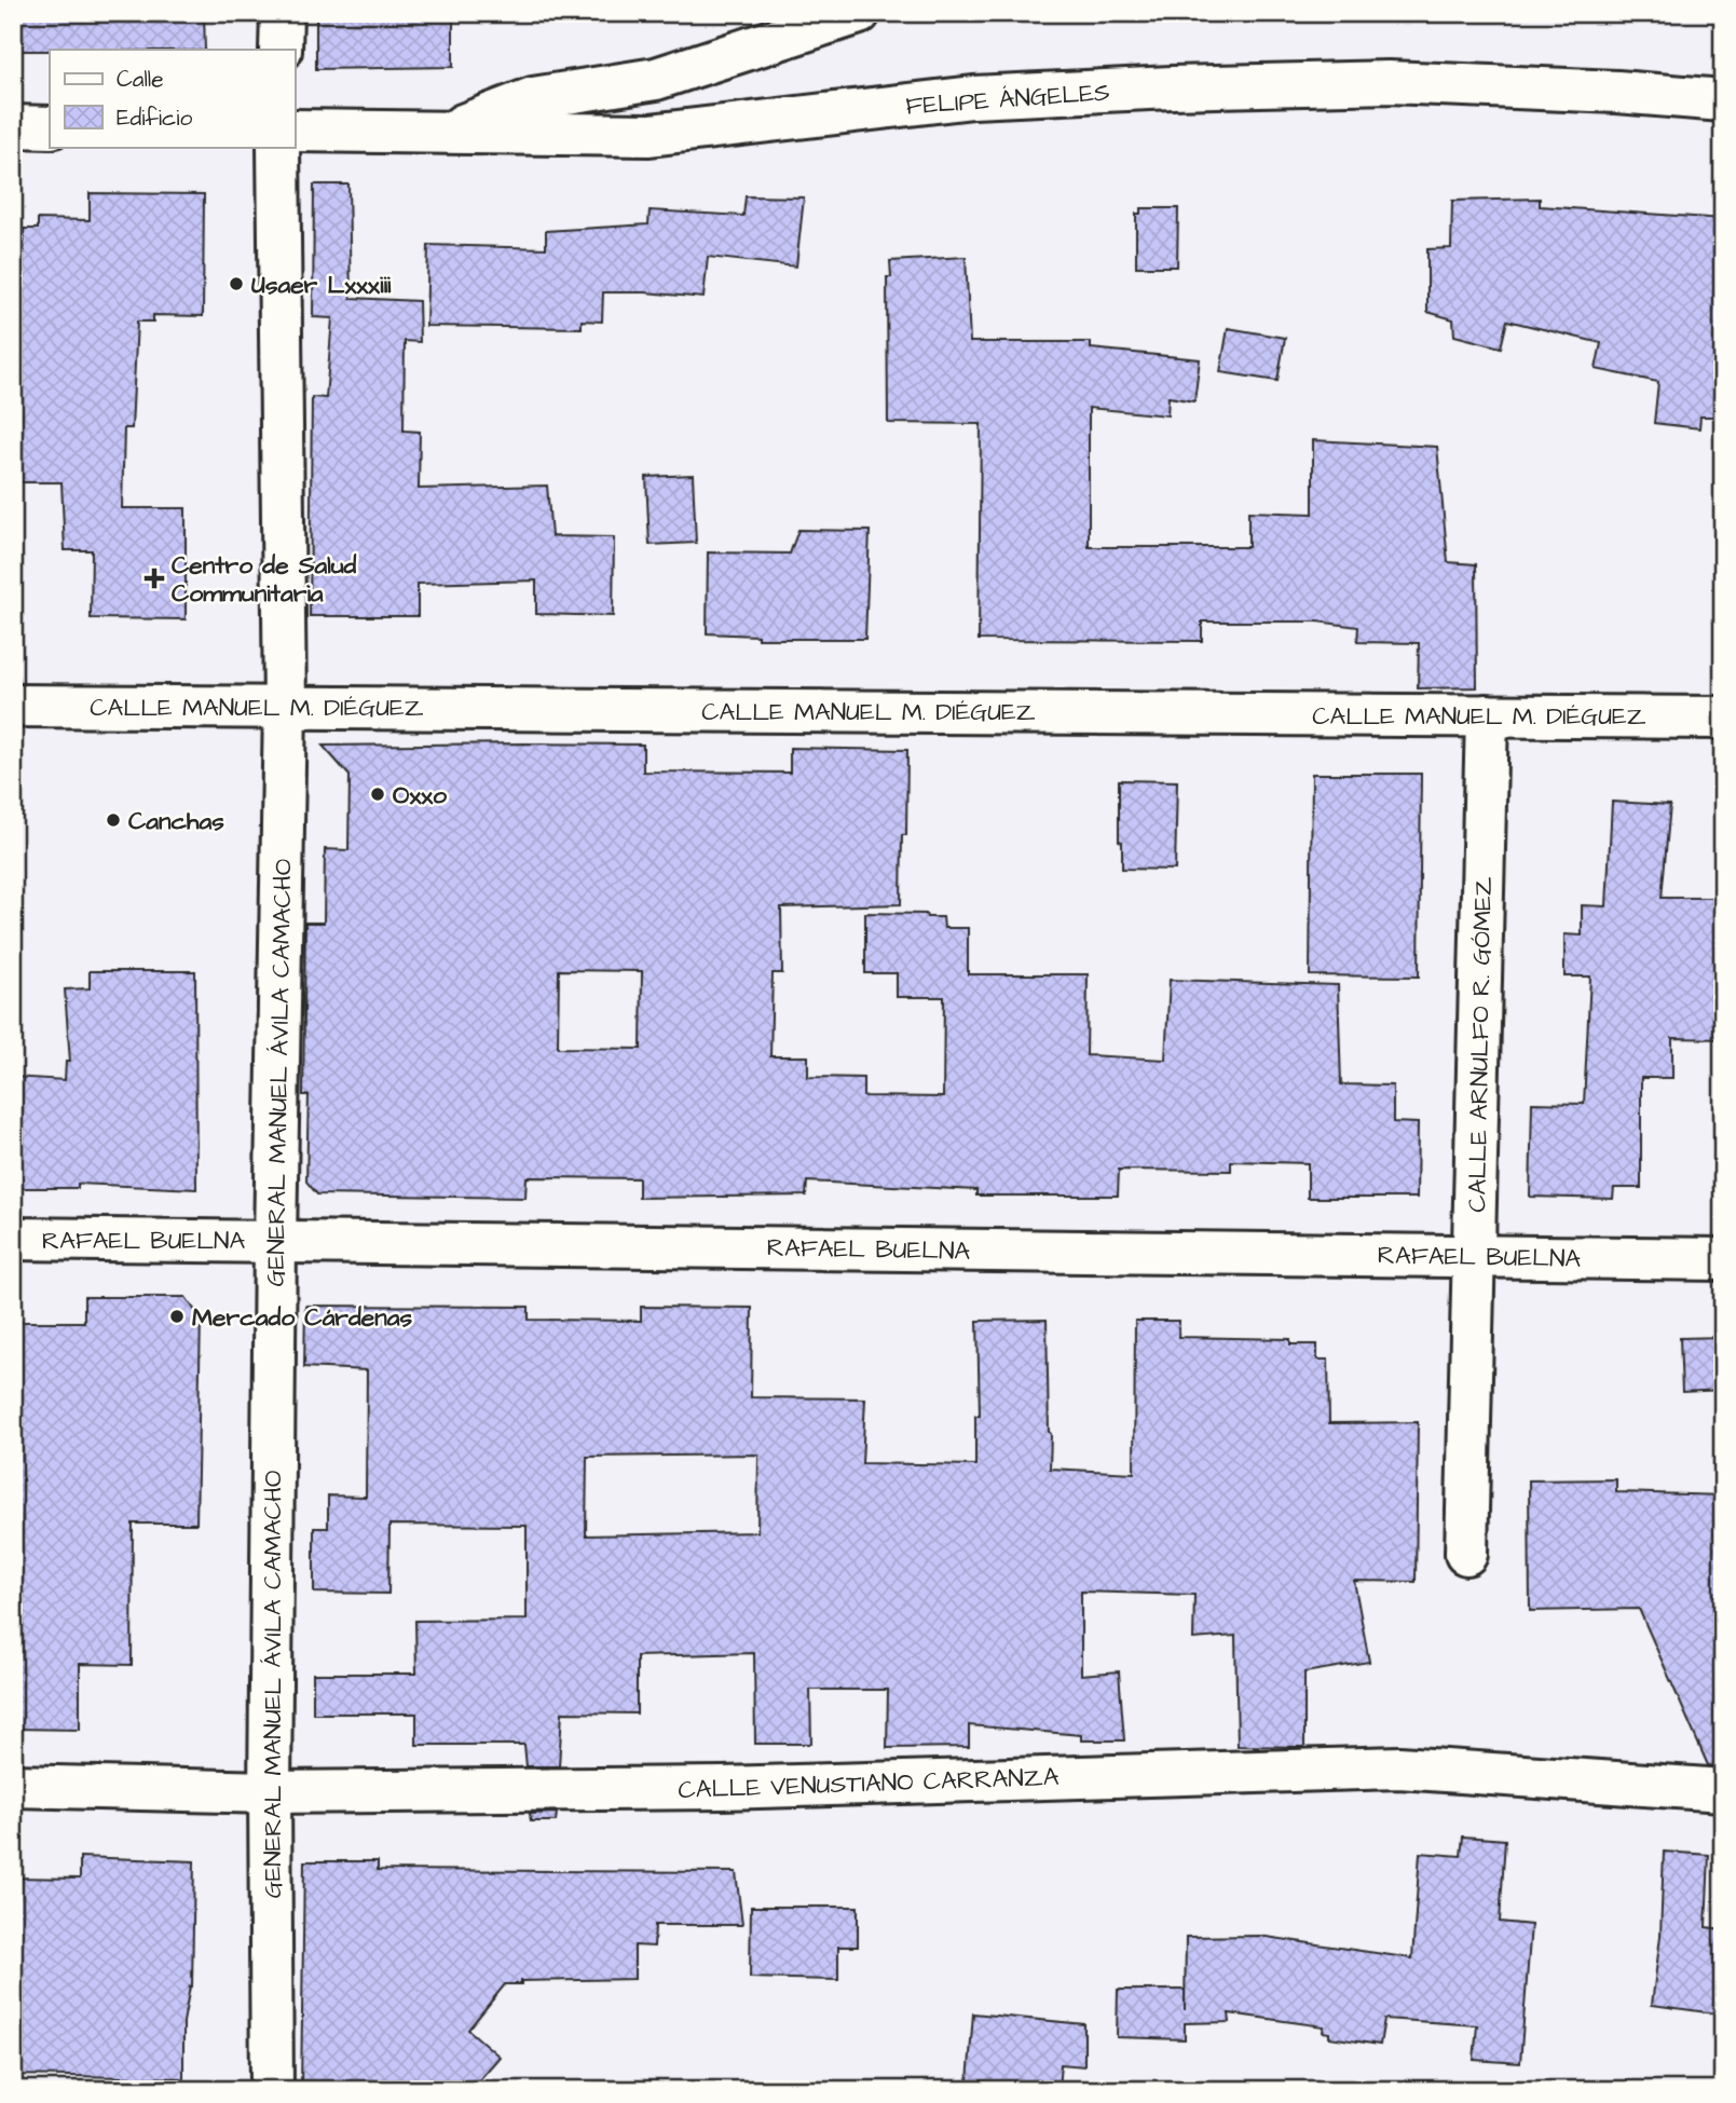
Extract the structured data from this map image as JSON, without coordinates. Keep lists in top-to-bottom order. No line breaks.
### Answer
{"streets":{"street":["FELIPE ÁNGELES","CALLE MANUEL M. DIÉGUEZ","CALLE ARNULFO R. GÓMEZ","GENERAL MANUEL ÁVILA CAMACHO","RAFAEL BUELNA","CALLE VENUSTIANO CARRANZA"]},"crossings":[["CALLE MANUEL M. DIÉGUEZ","CALLE ARNULFO R. GÓMEZ"],["CALLE MANUEL M. DIÉGUEZ","GENERAL MANUEL ÁVILA CAMACHO"],["CALLE ARNULFO R. GÓMEZ","RAFAEL BUELNA"],["GENERAL MANUEL ÁVILA CAMACHO","RAFAEL BUELNA"],["GENERAL MANUEL ÁVILA CAMACHO","CALLE VENUSTIANO CARRANZA"]],"places":{"other":["Usaer Lxxxiii","Oxxo","Canchas","Mercado Cárdenas"],"health":["Centro de Salud Communitaria"]},"legend":["Calle","Edificio"]}
